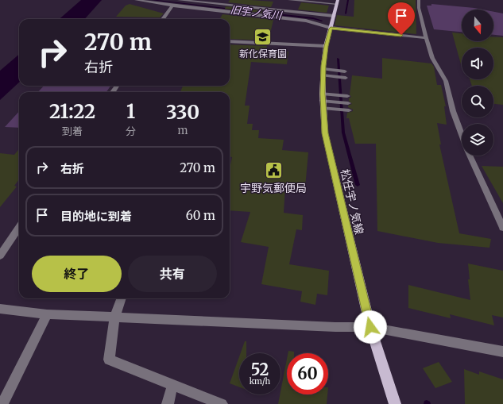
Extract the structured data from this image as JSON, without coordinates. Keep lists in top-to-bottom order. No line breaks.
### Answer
{"streets":{"main road":["松任宇ノ気線"]},"water":["旧宇ノ気川"],"places":{"school or university":["新化保育園"],"public building":["宇野気郵便局"]},"north":"bottom","page":{"turn":["270 m","右折"],"eta":["21:22","到着","1","分","330","m"],"list":[{"name":"右折","value":"270 m"},{"name":"目的地に到着","value":"60 m"}],"buttons":["終了","共有"],"speed":"52 km/h","limit":"60"}}
